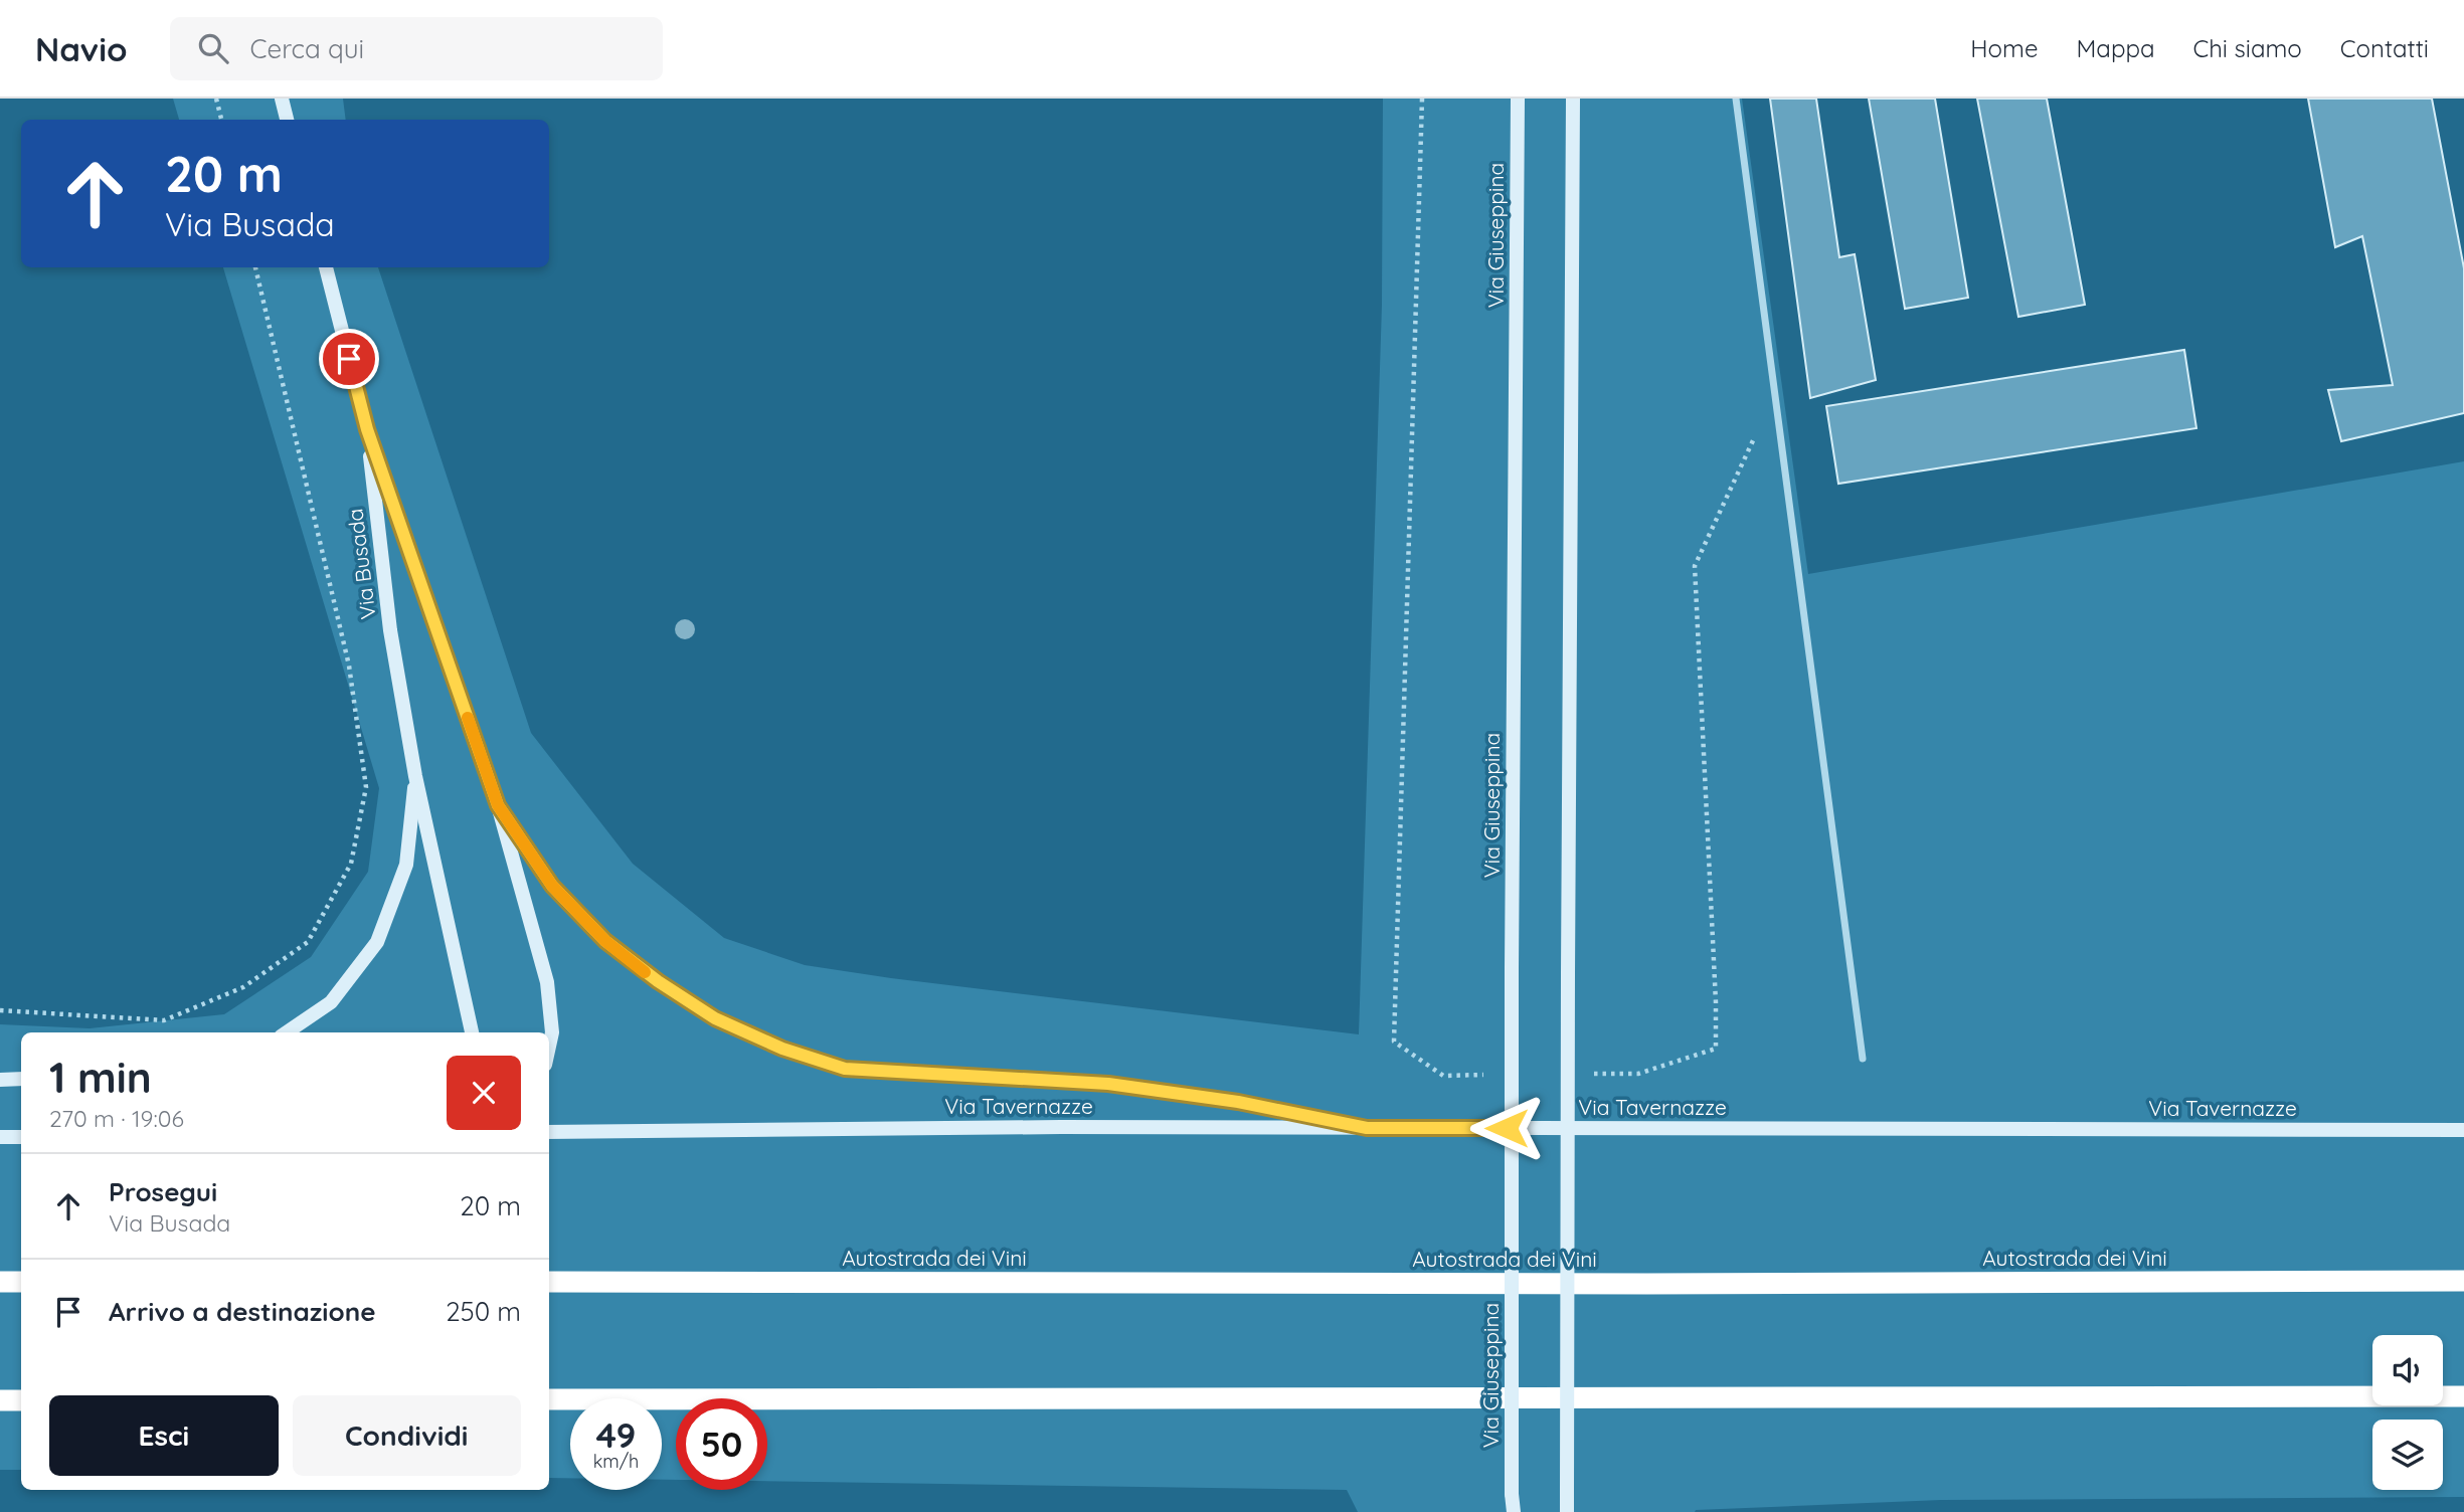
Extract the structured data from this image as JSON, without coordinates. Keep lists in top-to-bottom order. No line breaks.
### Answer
{"streets":{"highway":["Autostrada dei Vini"],"main road":["Via Giuseppina","Via Busada","Via Tavernazze"]},"crossings":[["Via Busada","Via Tavernazze"]],"page":{"header":"Navio","search":"Cerca qui","nav":["Home","Mappa","Chi siamo","Contatti"],"turn":["20 m","Via Busada"],"heading":["1 min","270 m · 19:06"],"list":[{"name":"Prosegui","note":"Via Busada","value":"20 m"},{"name":"Arrivo a destinazione","value":"250 m"}],"buttons":["Esci","Condividi"],"speed":"49 km/h","limit":"50"}}
